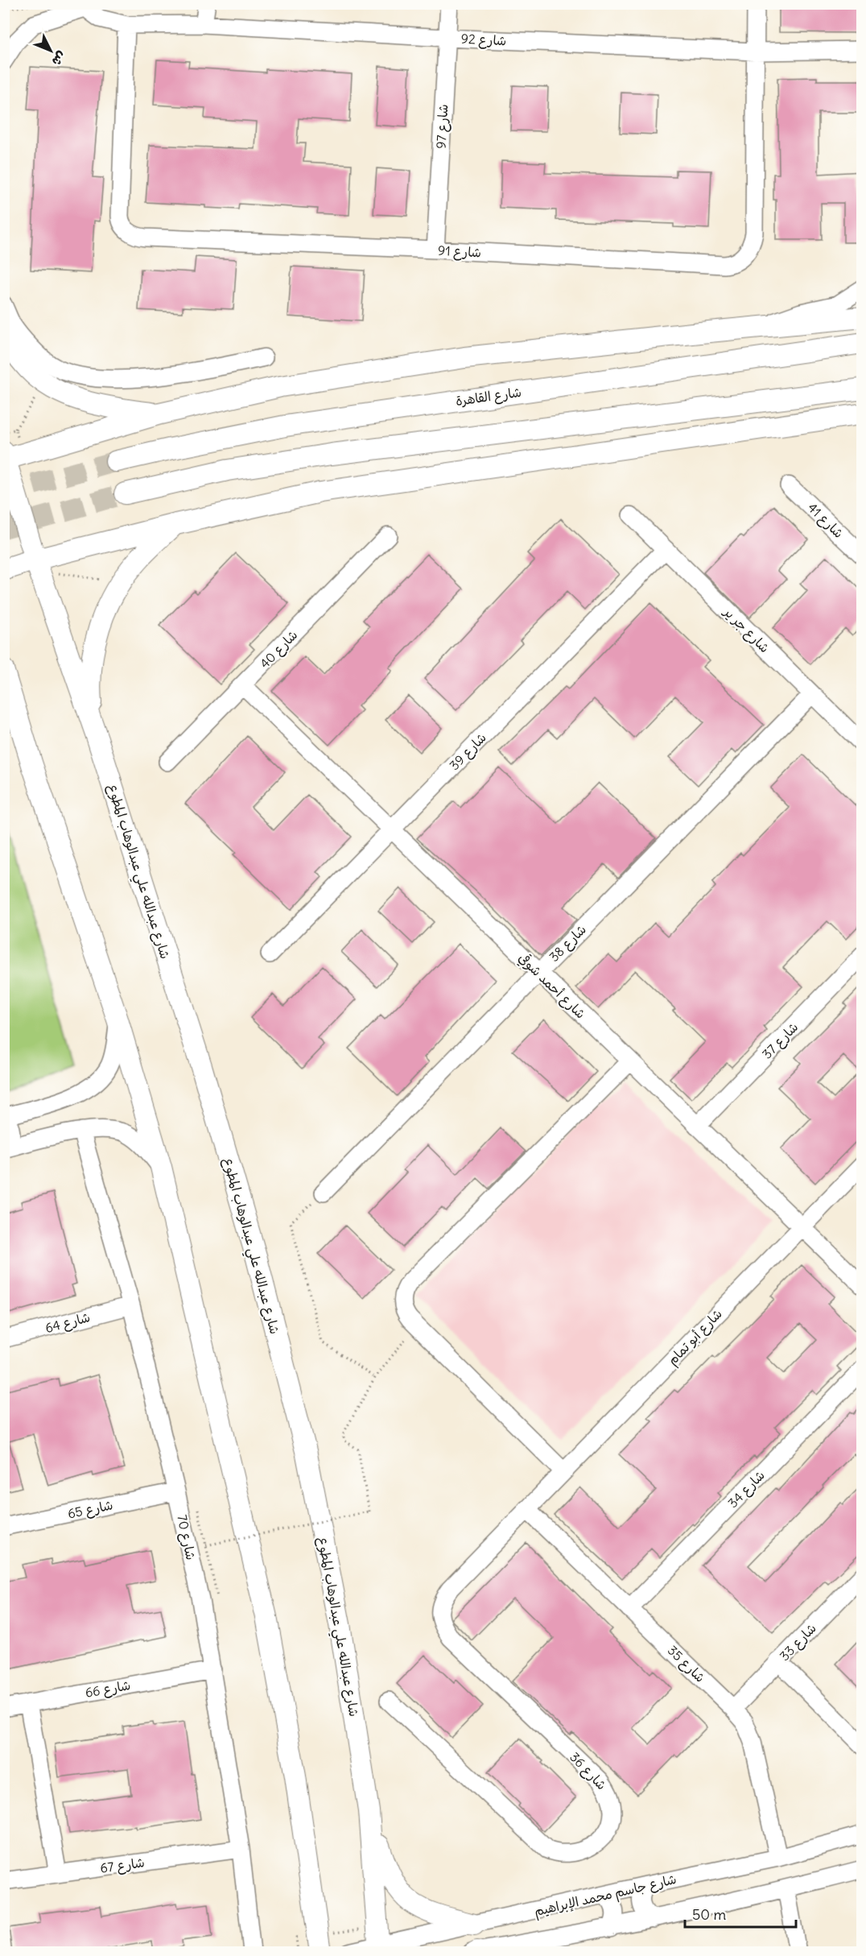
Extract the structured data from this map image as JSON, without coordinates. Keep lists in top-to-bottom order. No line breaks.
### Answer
{"streets":{"main road":["شارع القاهرة","شارع عبدالله علي عبدالوهاب المطوع"],"street":["شارع 92","شارع 97","شارع 91","شارع 41","شارع جر ير","شارع 40","شارع 39","شارع 38","شارع أحمد شوقي","شارع 37","شارع 64","شارع أبو تمام","شارع 34","شارع 65","شارع 70","شارع 33","شارع 35","شارع 66","شارع 36","شارع 67","شارع جاسم محمد الإبراهيم"]},"crossings":[["شارع 92","شارع 97"],["شارع 92","شارع 91"],["شارع 97","شارع 91"],["شارع جر ير","شارع 39"],["شارع جر ير","شارع 38"],["شارع 40","شارع أحمد شوقي"],["شارع 39","شارع أحمد شوقي"],["شارع عبدالله علي عبدالوهاب المطوع","شارع جاسم محمد الإبراهيم"],["شارع 38","شارع أحمد شوقي"],["شارع أحمد شوقي","شارع 37"],["شارع أحمد شوقي","شارع أبو تمام"],["شارع 64","شارع 70"],["شارع أبو تمام","شارع 35"],["شارع أبو تمام","شارع 36"],["شارع 34","شارع 35"],["شارع 65","شارع 70"],["شارع 70","شارع 66"],["شارع 70","شارع 67"],["شارع 33","شارع 35"],["شارع 35","شارع 36"],["شارع 35","شارع جاسم محمد الإبراهيم"]],"scale_bar":"50 m","north":"bottom right"}
